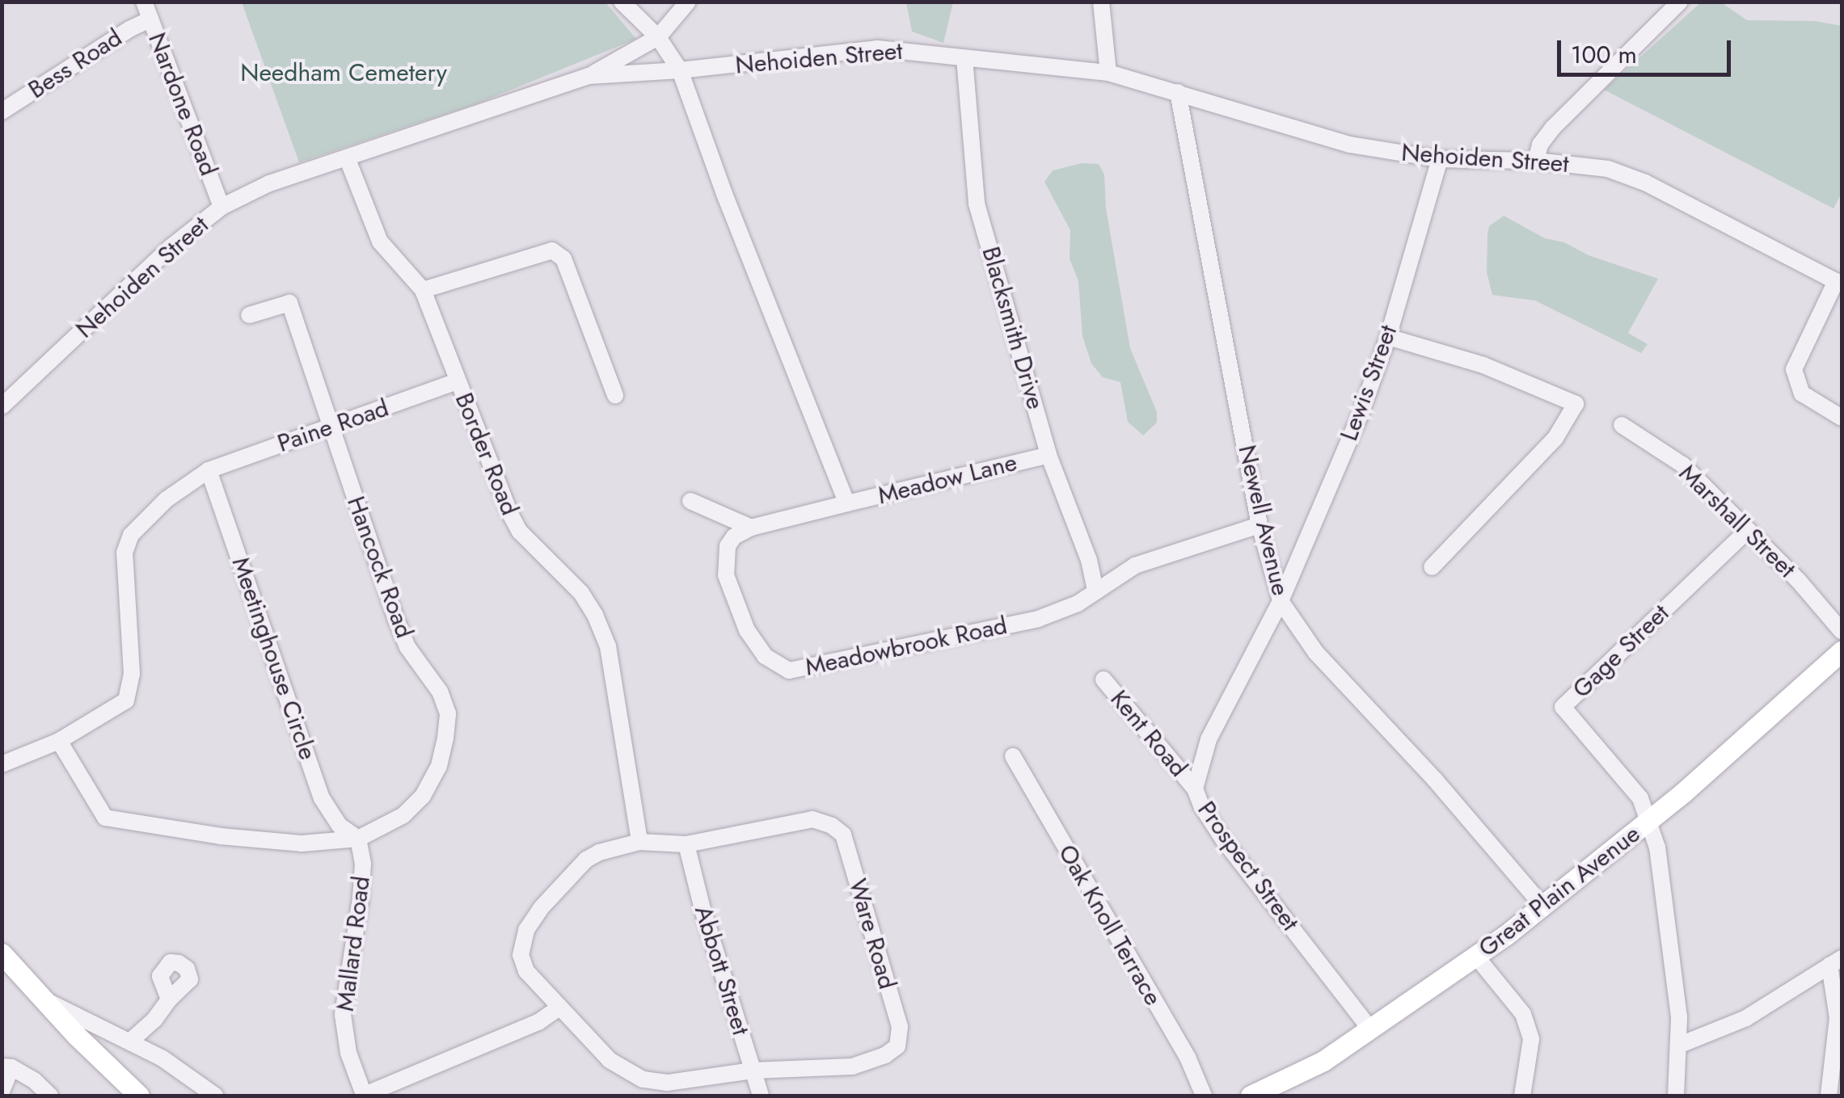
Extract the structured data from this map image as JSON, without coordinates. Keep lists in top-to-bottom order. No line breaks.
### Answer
{"streets":{"main road":["Great Plain Avenue"],"street":["Nehoiden Street","Bess Road","Nardone Road","Blacksmith Drive","Lewis Street","Paine Road","Border Road","Meadow Lane","Newell Avenue","Marshall Street","Hancock Road","Meadowbrook Road","Gage Street","Meetinghouse Circle","Kent Road","Prospect Street","Oak Knoll Terrace","Ware Road","Mallard Road","Abbott Street"]},"crossings":[["Nehoiden Street","Nardone Road"],["Nehoiden Street","Blacksmith Drive"],["Nehoiden Street","Lewis Street"],["Nehoiden Street","Border Road"],["Nehoiden Street","Newell Avenue"],["Bess Road","Nardone Road"],["Blacksmith Drive","Meadow Lane"],["Blacksmith Drive","Meadowbrook Road"],["Lewis Street","Newell Avenue"],["Lewis Street","Prospect Street"],["Paine Road","Border Road"],["Paine Road","Hancock Road"],["Paine Road","Meetinghouse Circle"],["Newell Avenue","Meadowbrook Road"],["Newell Avenue","Prospect Street"],["Newell Avenue","Great Plain Avenue"],["Marshall Street","Gage Street"],["Hancock Road","Meetinghouse Circle"],["Hancock Road","Mallard Road"],["Gage Street","Great Plain Avenue"],["Meetinghouse Circle","Mallard Road"],["Kent Road","Prospect Street"],["Prospect Street","Great Plain Avenue"],["Ware Road","Abbott Street"]],"parks":["Needham Cemetery"],"scale_bar":"100 m"}
